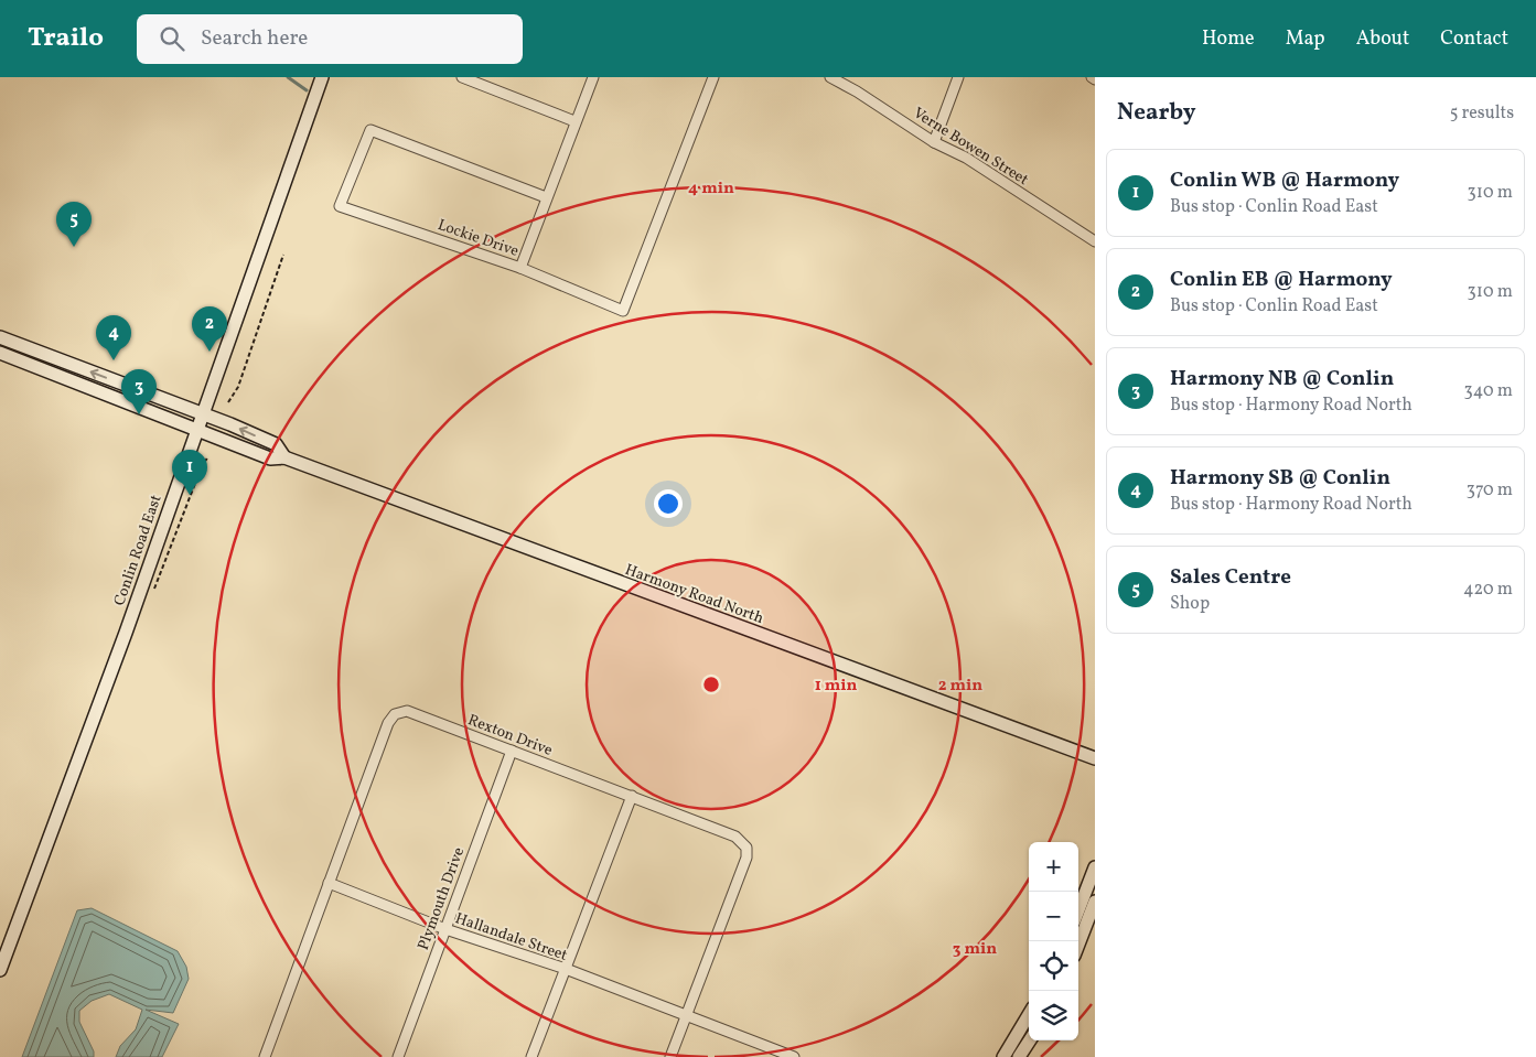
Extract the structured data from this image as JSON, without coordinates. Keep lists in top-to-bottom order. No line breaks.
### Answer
{"streets":{"main road":["Conlin Road East","Harmony Road North"],"street":["Verne Bowen Street","Lockie Drive","Rexton Drive","Plymouth Drive","Hallandale Street"]},"crossings":[["Conlin Road East","Harmony Road North"],["Rexton Drive","Plymouth Drive"],["Rexton Drive","Hallandale Street"],["Plymouth Drive","Hallandale Street"]],"page":{"header":"Trailo","search":"Search here","nav":["Home","Map","About","Contact"],"heading":["Nearby","5 results"],"list":[{"mark":"1","name":"Conlin WB @ Harmony","note":"Bus stop · Conlin Road East","value":"310 m"},{"mark":"2","name":"Conlin EB @ Harmony","note":"Bus stop · Conlin Road East","value":"310 m"},{"mark":"3","name":"Harmony NB @ Conlin","note":"Bus stop · Harmony Road North","value":"340 m"},{"mark":"4","name":"Harmony SB @ Conlin","note":"Bus stop · Harmony Road North","value":"370 m"},{"mark":"5","name":"Sales Centre","note":"Shop","value":"420 m"}],"pins":["5","2","4","3","1"],"map_buttons":["+","−"]},"rings":["4 min","1 min","2 min","3 min"]}
